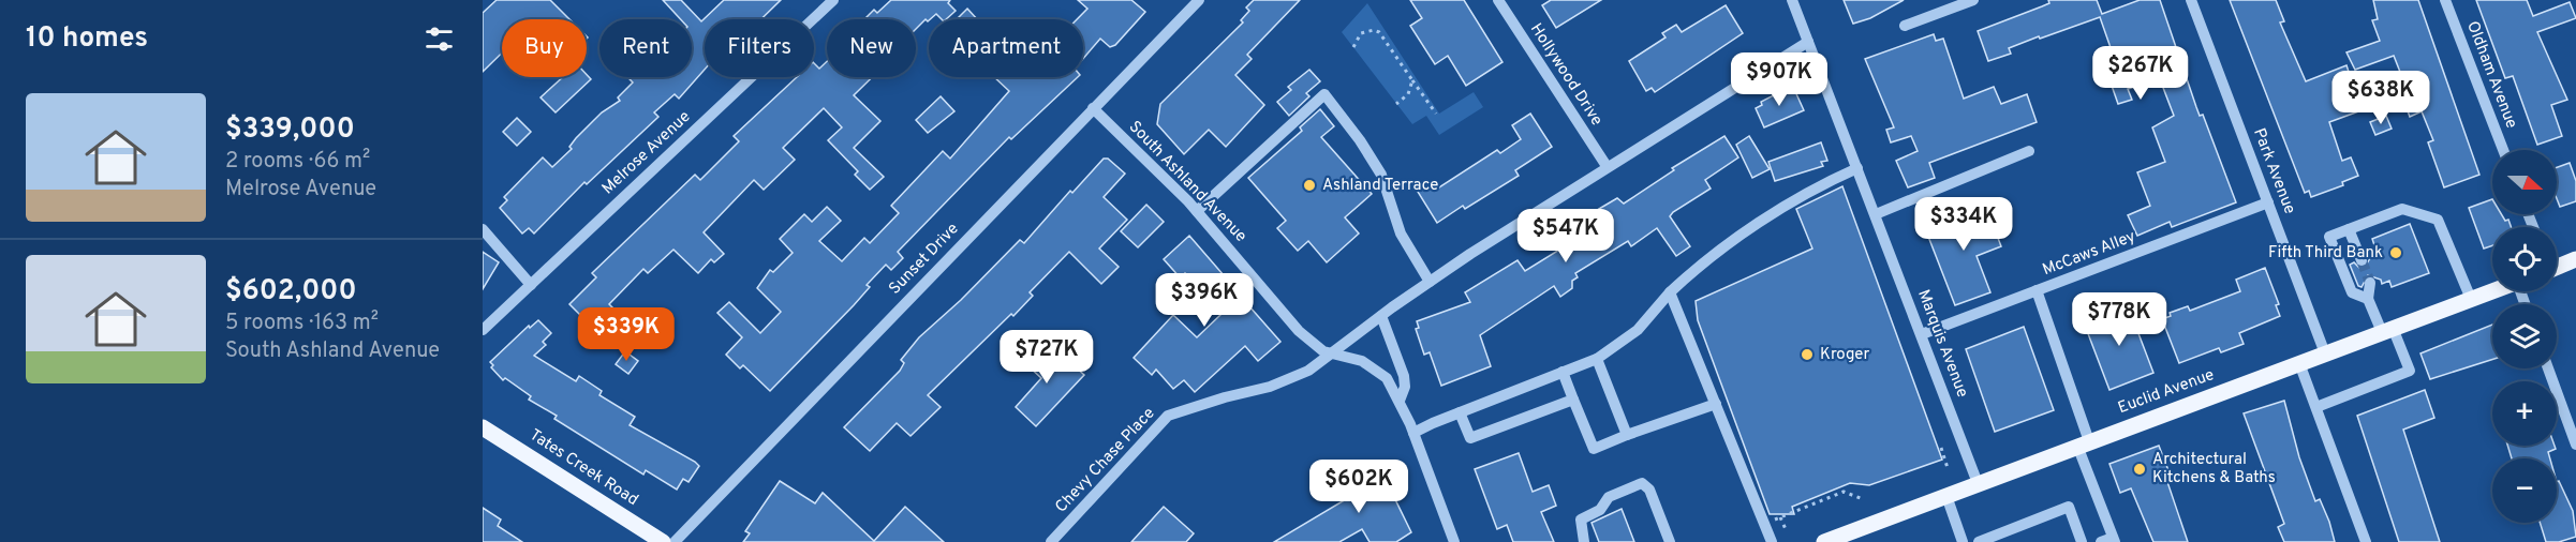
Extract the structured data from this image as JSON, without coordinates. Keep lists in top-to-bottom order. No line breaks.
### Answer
{"streets":{"main road":["Euclid Avenue","Tates Creek Road"],"street":["Hollywood Drive","Oldham Avenue","Melrose Avenue","Park Avenue","South Ashland Avenue","McCaws Alley","Sunset Drive","Marquis Avenue","Chevy Chase Place"]},"crossings":[["Park Avenue","McCaws Alley"],["Park Avenue","Euclid Avenue"],["South Ashland Avenue","Sunset Drive"],["South Ashland Avenue","Chevy Chase Place"],["McCaws Alley","Marquis Avenue"],["Marquis Avenue","Euclid Avenue"]],"places":["Ashland Terrace","Fifth Third Bank","Kroger","Architectural Kitchens & Baths"],"north":"right","page":{"heading":"10 homes","chip":["Buy","Rent","Filters","New","Apartment"],"price":["$267K","$907K","$638K","$334K","$547K","$396K","$778K","$339K","$727K","$602K"],"list":[{"name":"$339,000","note":"2 rooms · 66 m² · Melrose Avenue"},{"name":"$602,000","note":"5 rooms · 163 m² · South Ashland Avenue"}],"map_buttons":["+","−"]}}
